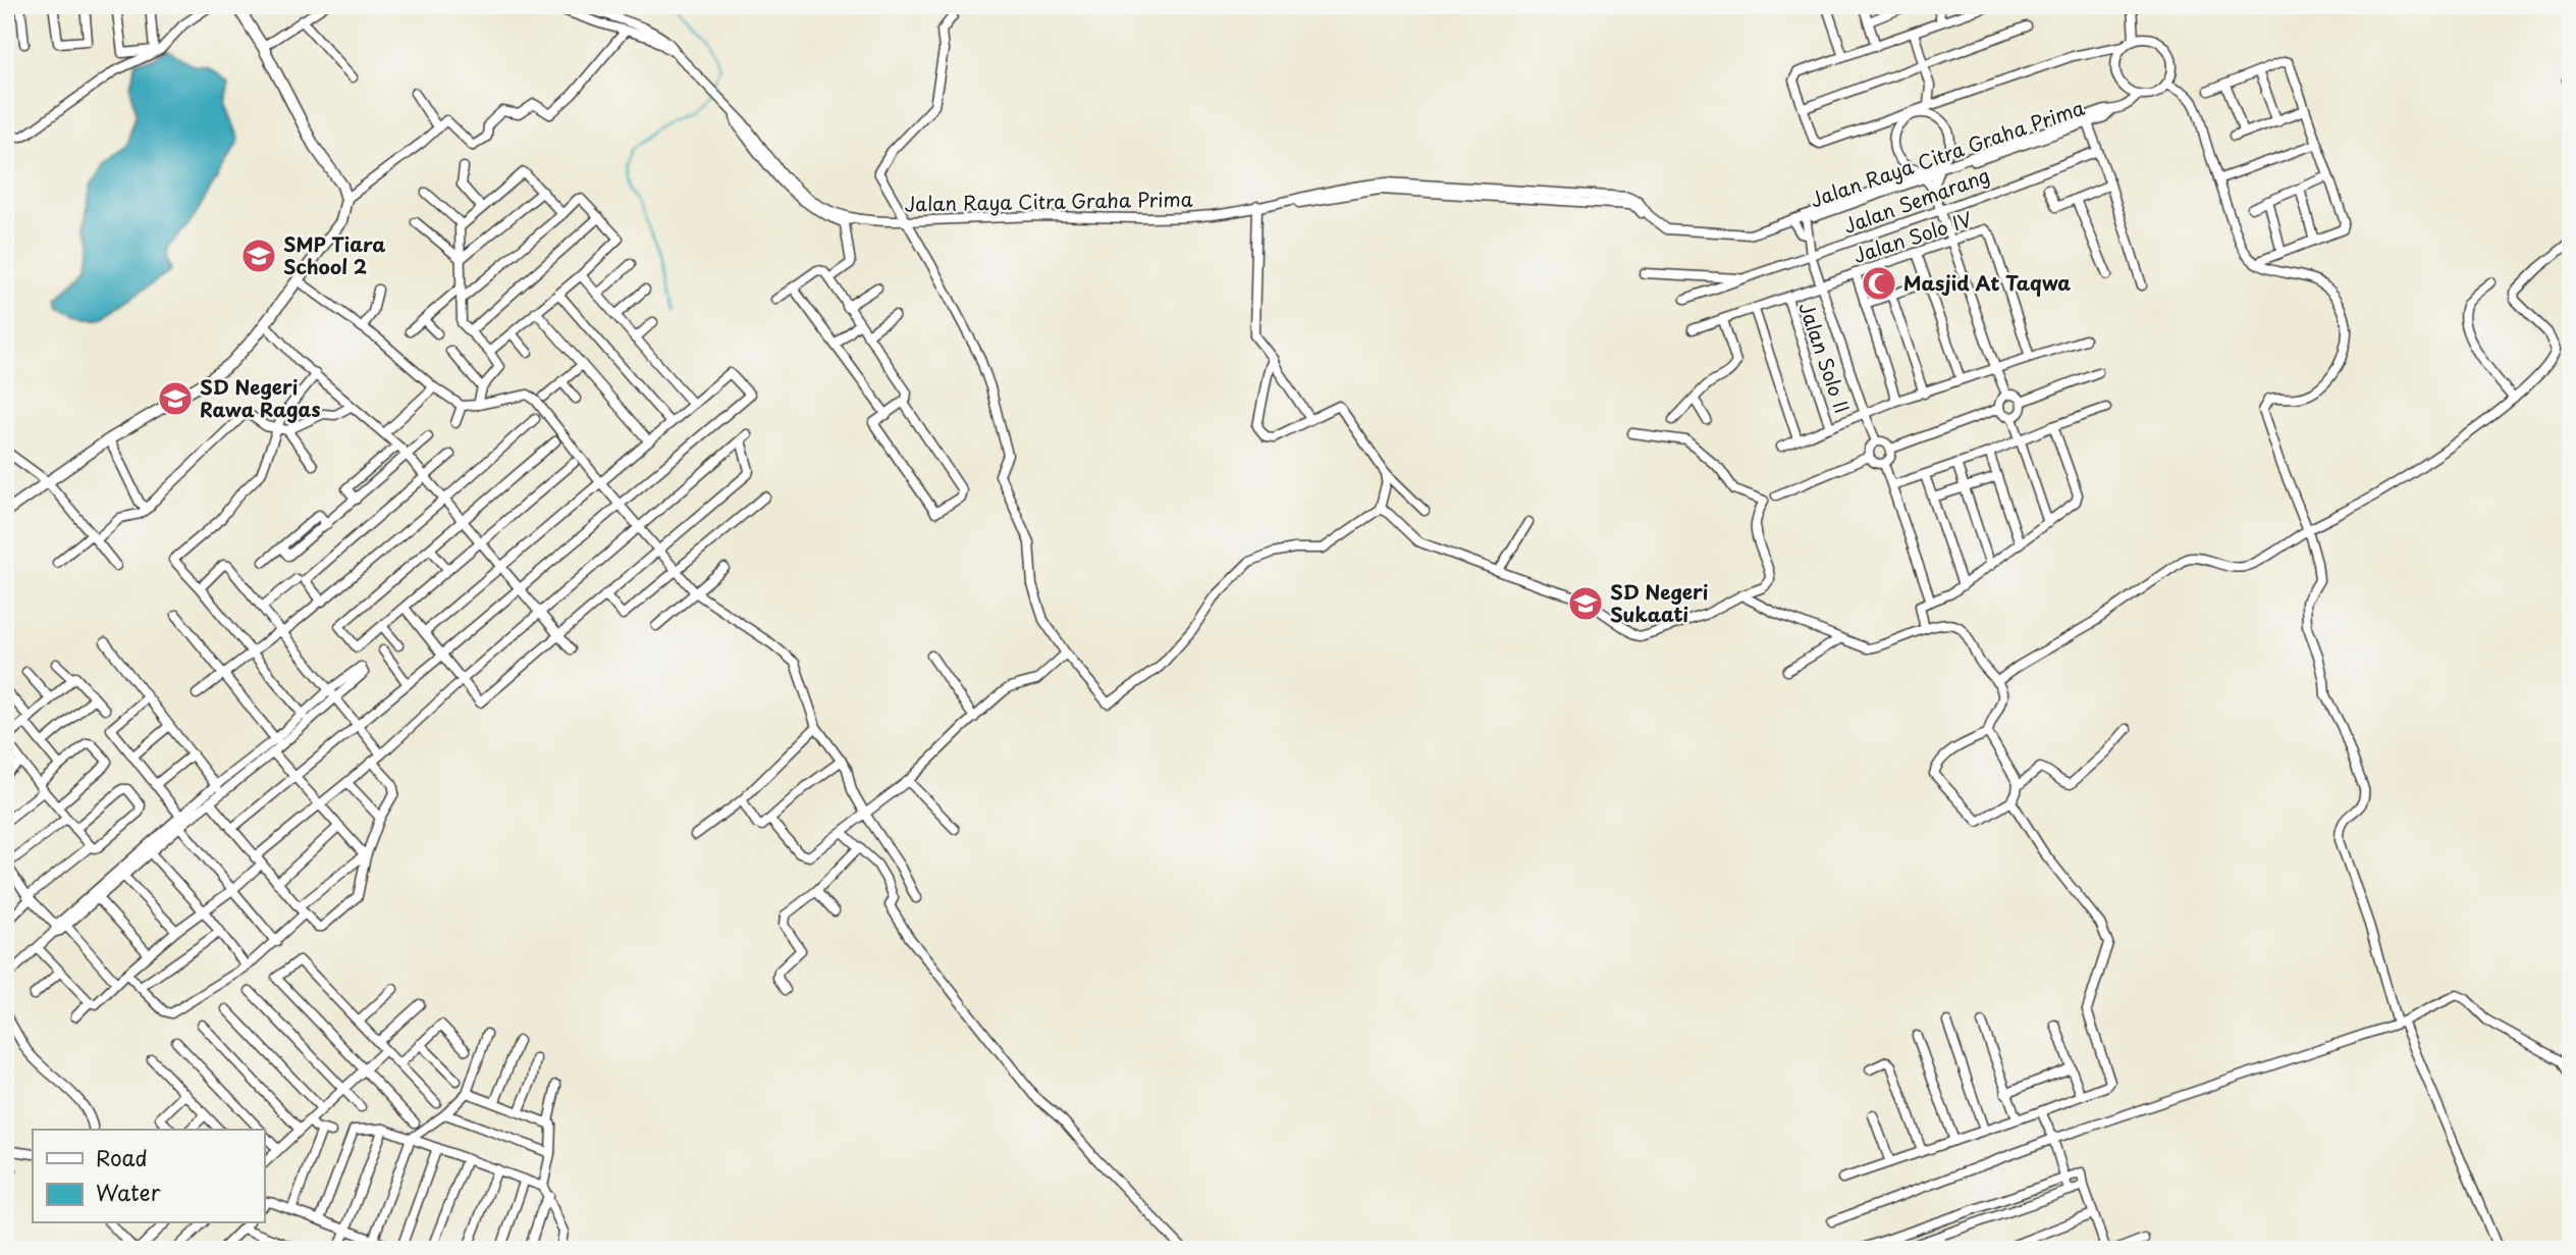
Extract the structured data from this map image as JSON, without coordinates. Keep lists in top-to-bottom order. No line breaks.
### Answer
{"streets":{"street":["Jalan Raya Citra Graha Prima","Jalan Semarang","Jalan Solo IV","Jalan Solo II"]},"crossings":[["Jalan Solo IV","Jalan Solo II"]],"places":{"school or university":["SMP Tiara School 2","SD Negeri Rawa Ragas","SD Negeri Sukaati"],"mosque":["Masjid At Taqwa"]},"legend":["Road","Water"]}
